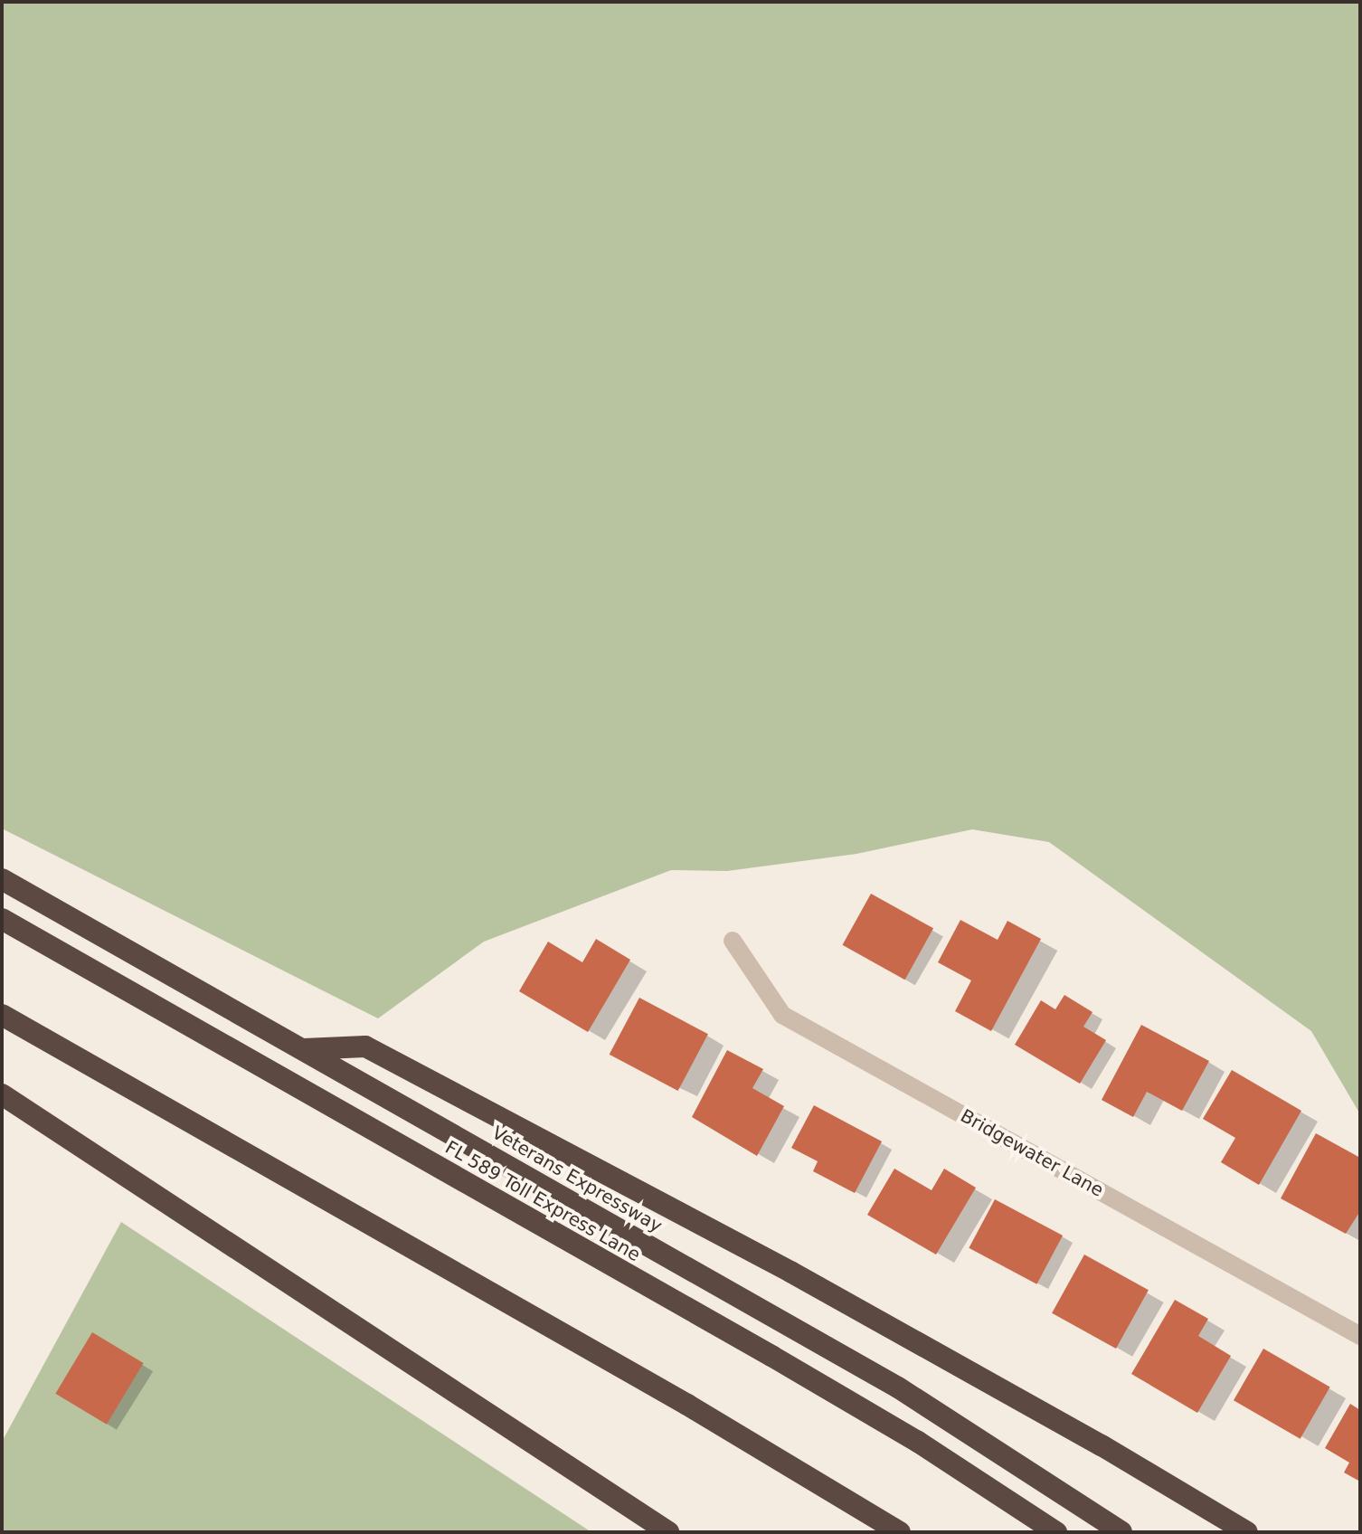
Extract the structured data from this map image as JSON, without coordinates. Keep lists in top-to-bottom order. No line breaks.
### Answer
{"streets":{"highway":["Veterans Expressway","FL 589 Toll Express Lane"],"street":["Bridgewater Lane"]}}
